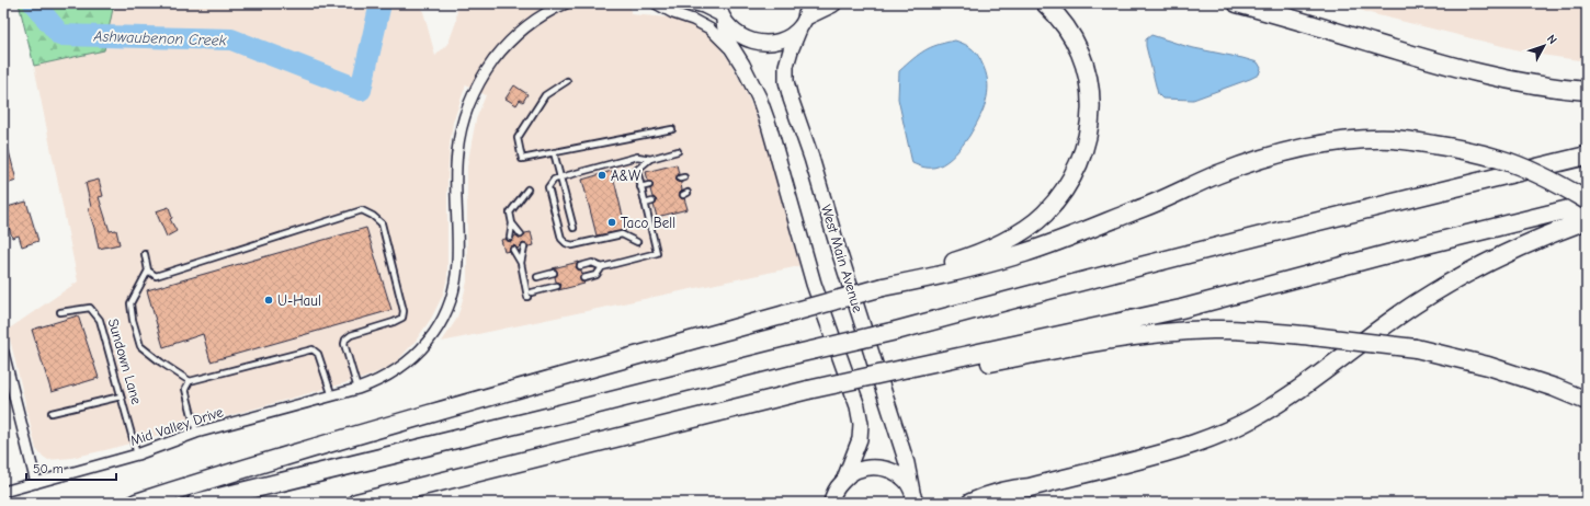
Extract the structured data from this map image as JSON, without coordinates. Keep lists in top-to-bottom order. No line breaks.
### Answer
{"streets":{"main road":["West Main Avenue"],"street":["Mid Valley Drive"],"lane":["Sundown Lane"]},"crossings":[["Sundown Lane","Mid Valley Drive"]],"water":["Ashwaubenon Creek"],"places":["A&W","Taco Bell","U-Haul"],"scale_bar":"50 m","north":"top right"}
